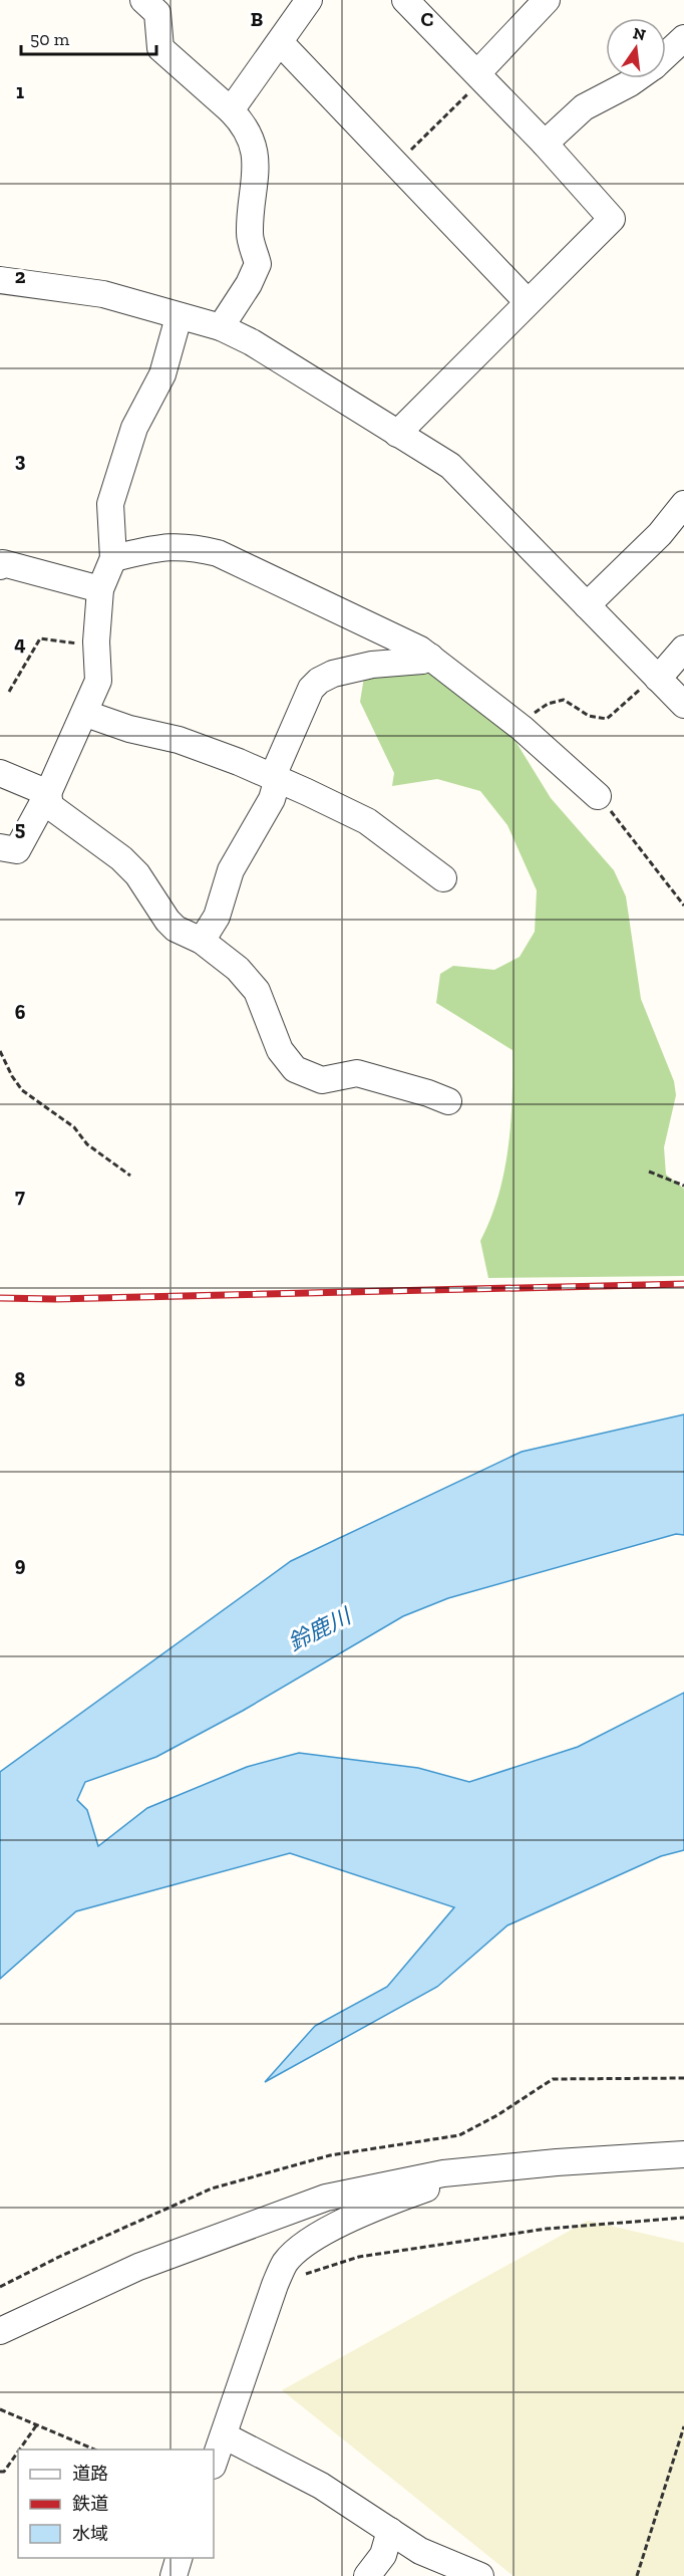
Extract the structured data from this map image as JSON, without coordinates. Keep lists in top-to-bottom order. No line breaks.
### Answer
{"water":["鈴鹿川"],"legend":["道路","鉄道","水域"],"scale_bar":"50 m","north":"top","grid":{"columns":["B","C"],"rows":["1","2","3","4","5","6","7","8","9"]}}
